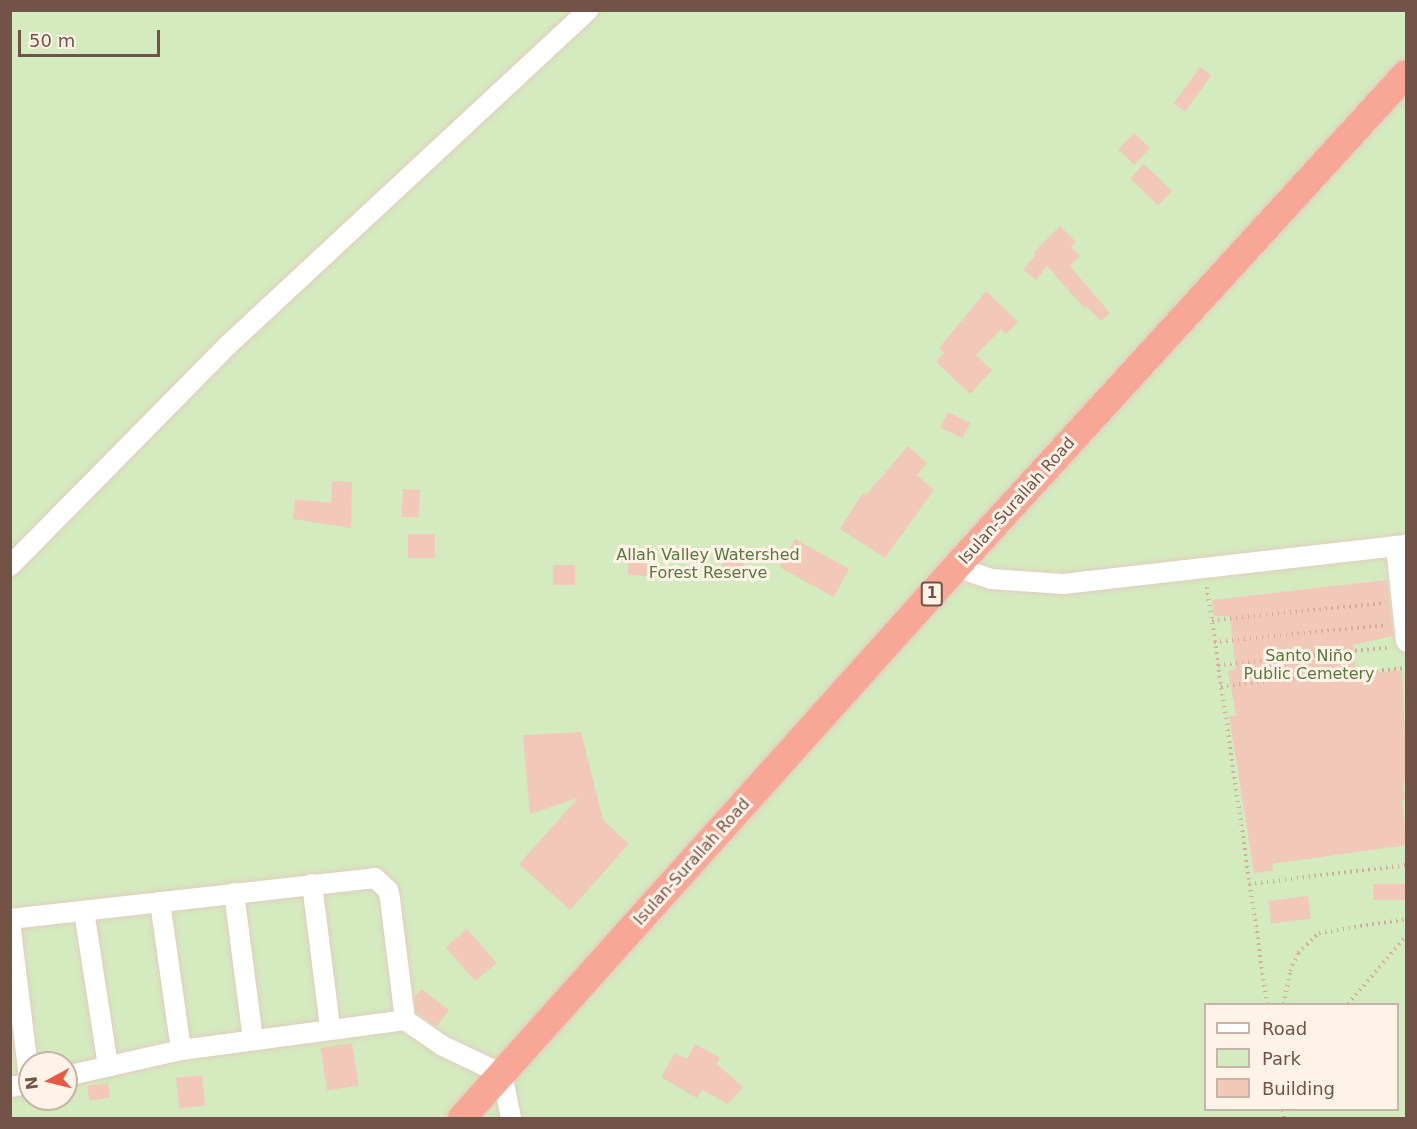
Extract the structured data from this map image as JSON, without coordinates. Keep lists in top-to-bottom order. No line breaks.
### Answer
{"streets":{"highway":["Isulan-Surallah Road","1"]},"parks":["Allah Valley Watershed Forest Reserve","Santo Niño Public Cemetery"],"legend":["Road","Park","Building"],"scale_bar":"50 m","north":"left"}
